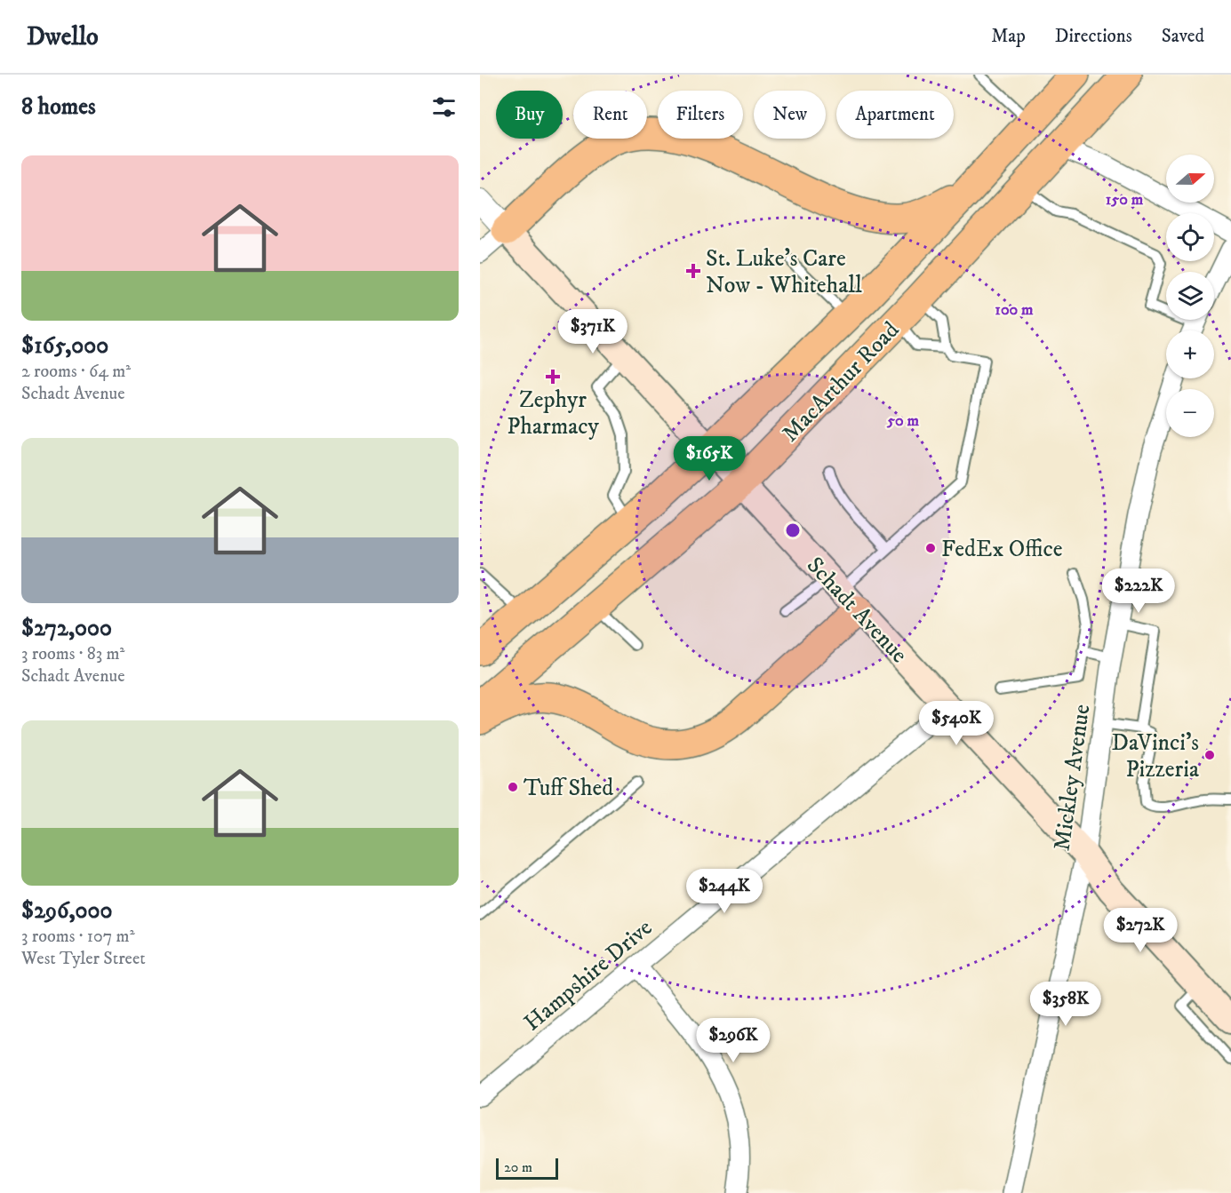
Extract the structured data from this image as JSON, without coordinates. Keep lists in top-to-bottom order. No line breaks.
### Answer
{"streets":{"highway":["MacArthur Road"],"main road":["Schadt Avenue"],"street":["Mickley Avenue","Hampshire Drive"]},"crossings":[["MacArthur Road","Schadt Avenue"],["Schadt Avenue","Mickley Avenue"],["Schadt Avenue","Hampshire Drive"]],"places":{"health":["St. Luke's Care Now - Whitehall","Zephyr Pharmacy"],"other":["FedEx Office","DaVinci's Pizzeria","Tuff Shed"]},"scale_bar":"20 m","north":"right","page":{"header":"Dwello","nav":["Map","Directions","Saved"],"heading":"8 homes","chip":["Buy","Rent","Filters","New","Apartment"],"list":[{"name":"$165,000","note":"2 rooms · 64 m² · Schadt Avenue"},{"name":"$272,000","note":"3 rooms · 83 m² · Schadt Avenue"},{"name":"$296,000","note":"3 rooms · 107 m² · West Tyler Street"}],"map_buttons":["+","−"],"price":["$371K","$165K","$222K","$540K","$244K","$272K","$358K","$296K"],"scale":"20 m"},"rings":["150 m","100 m","50 m"]}
